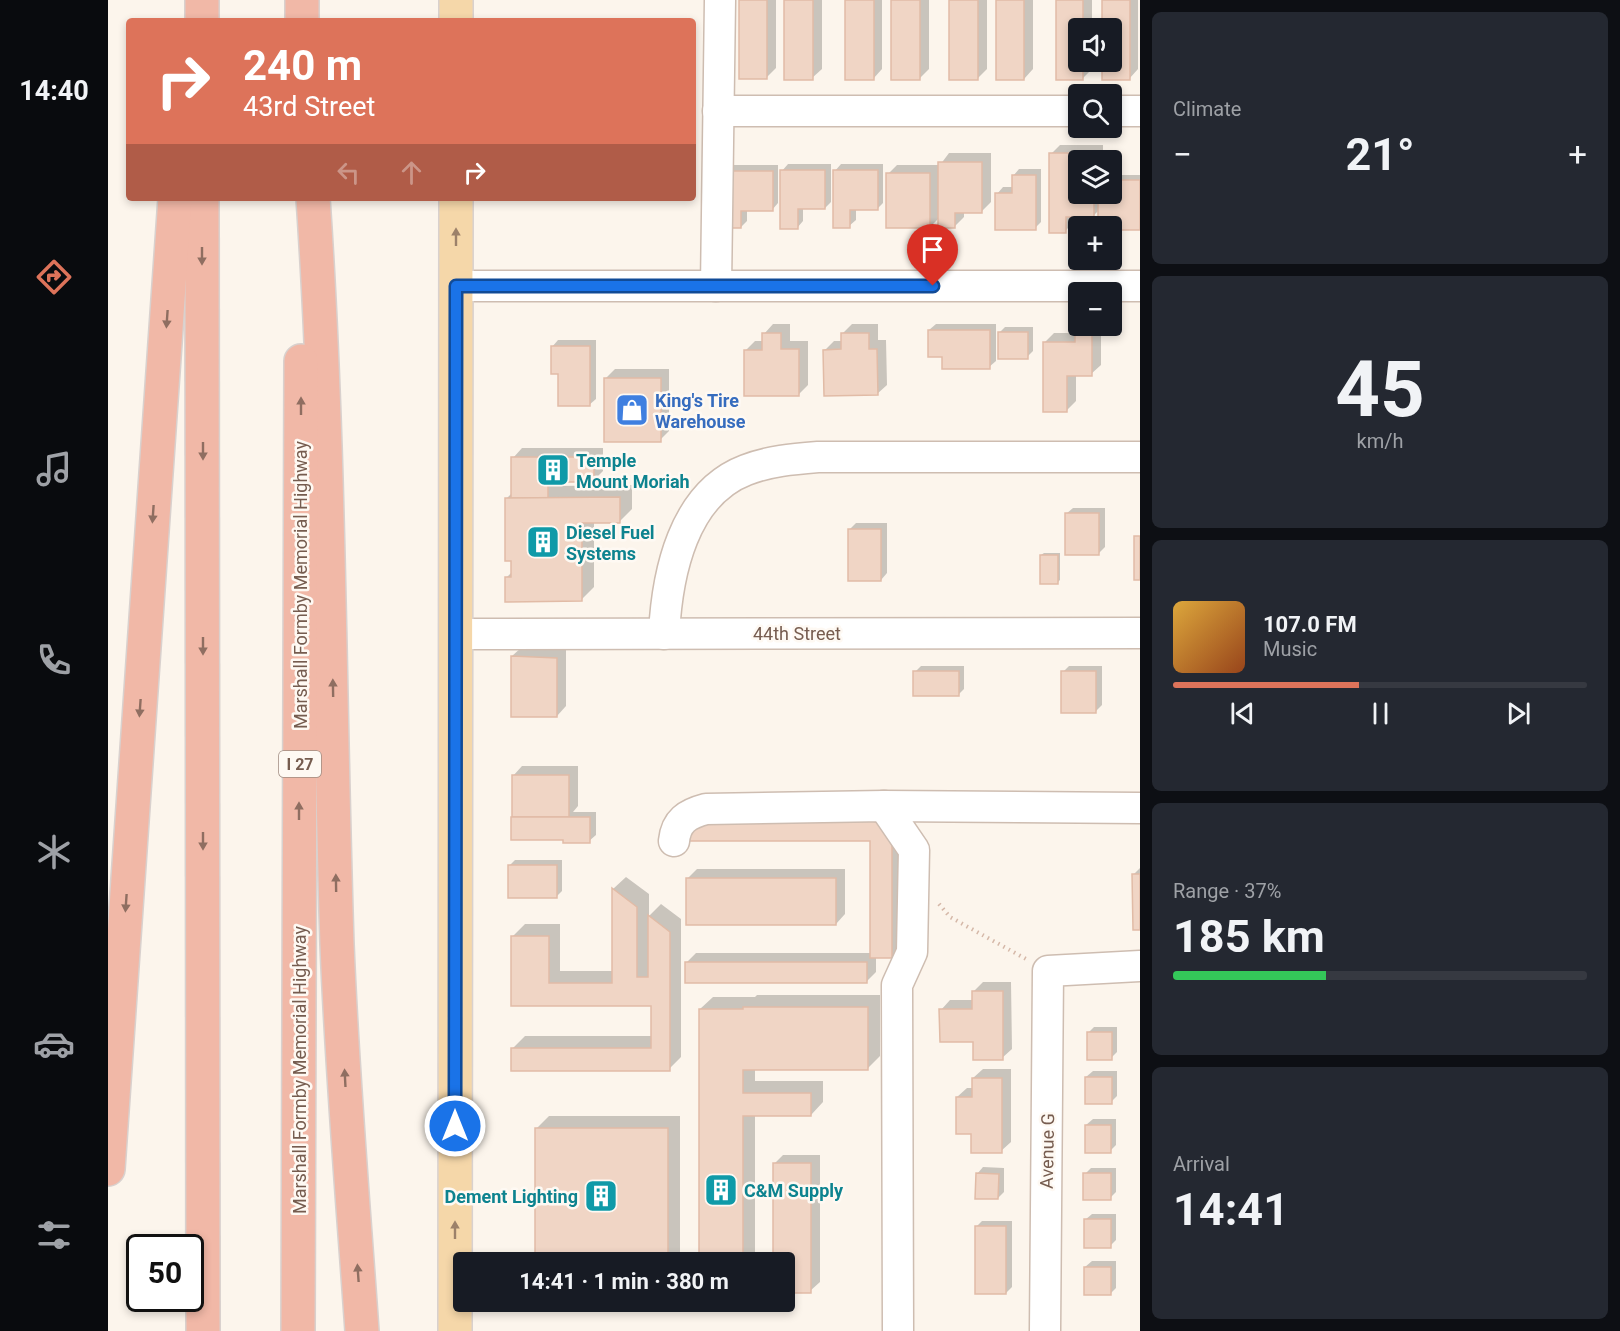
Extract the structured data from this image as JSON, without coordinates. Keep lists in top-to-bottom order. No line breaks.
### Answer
{"streets":{"highway":["Marshall Formby Memorial Highway","I 27"],"street":["44th Street","Avenue G"]},"places":{"shop":["King's Tire Warehouse"],"building":["Temple Mount Moriah","Diesel Fuel Systems","C&M Supply","Dement Lighting"]},"page":{"tabs":"14:40","tile":["Climate",["45","km/h"],["Range · 37%","185 km"],["Arrival","14:41"]],"map_buttons":["+","−"],"turn":["240 m","43rd Street"],"heat":["−","21°","+"],"song":["107.0 FM","Music"],"limit":"50","trip":"14:41 · 1 min · 380 m"}}
